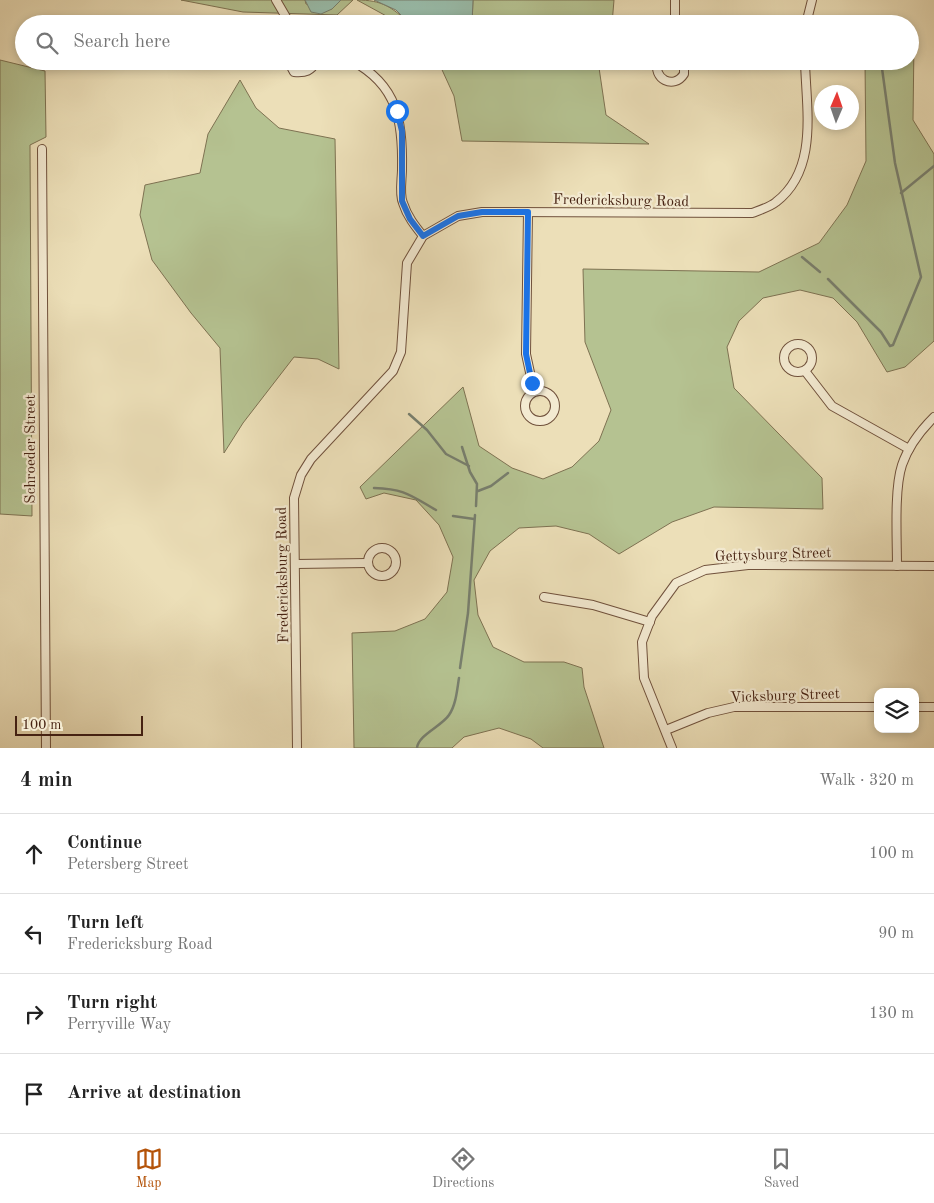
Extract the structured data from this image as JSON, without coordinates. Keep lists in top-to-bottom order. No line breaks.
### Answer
{"streets":{"street":["Fredericksburg Road","Schroeder Street","Gettysburg Street","Vicksburg Street"]},"crossings":[["Gettysburg Street","Vicksburg Street"]],"scale_bar":"100 m","north":"top","page":{"search":"Search here","scale":"100 m","heading":["4 min","Walk · 320 m"],"list":[["Continue","Petersberg Street","100 m"],["Turn left","Fredericksburg Road","90 m"],["Turn right","Perryville Way","130 m"],"Arrive at destination"],"nav":["Map","Directions","Saved"]}}
